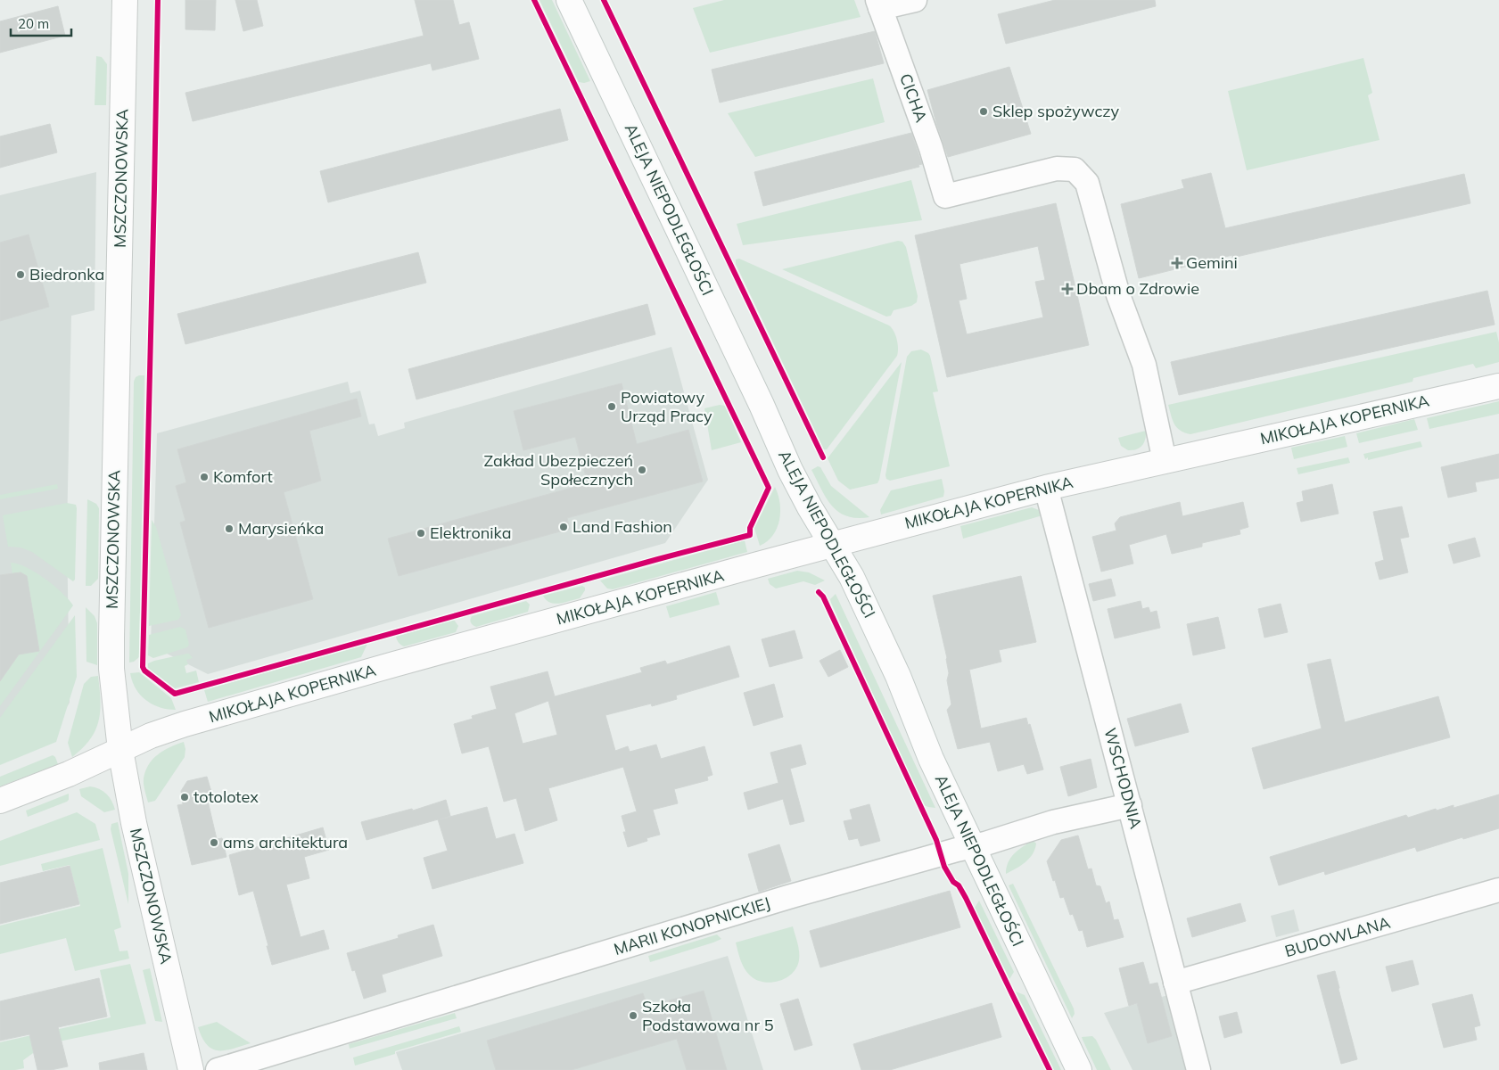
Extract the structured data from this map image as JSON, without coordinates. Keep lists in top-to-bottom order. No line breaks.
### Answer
{"streets":{"street":["CICHA","MSZCZONOWSKA","ALEJA NIEPODLEGŁOŚCI","MIKOŁAJA KOPERNIKA","WSCHODNIA","MARII KONOPNICKIEJ","BUDOWLANA"]},"crossings":[["CICHA","MIKOŁAJA KOPERNIKA"],["MSZCZONOWSKA","MIKOŁAJA KOPERNIKA"],["ALEJA NIEPODLEGŁOŚCI","MIKOŁAJA KOPERNIKA"],["ALEJA NIEPODLEGŁOŚCI","MARII KONOPNICKIEJ"],["MIKOŁAJA KOPERNIKA","WSCHODNIA"],["WSCHODNIA","MARII KONOPNICKIEJ"],["WSCHODNIA","BUDOWLANA"]],"places":{"other":["Sklep spożywczy","Biedronka","Powiatowy Urząd Pracy","Zakład Ubezpieczeń Społecznych","Komfort","Land Fashion","Marysieńka","Elektronika","totolotex","ams architektura","Szkoła Podstawowa nr 5"],"health":["Gemini","Dbam o Zdrowie"]},"scale_bar":"20 m"}
